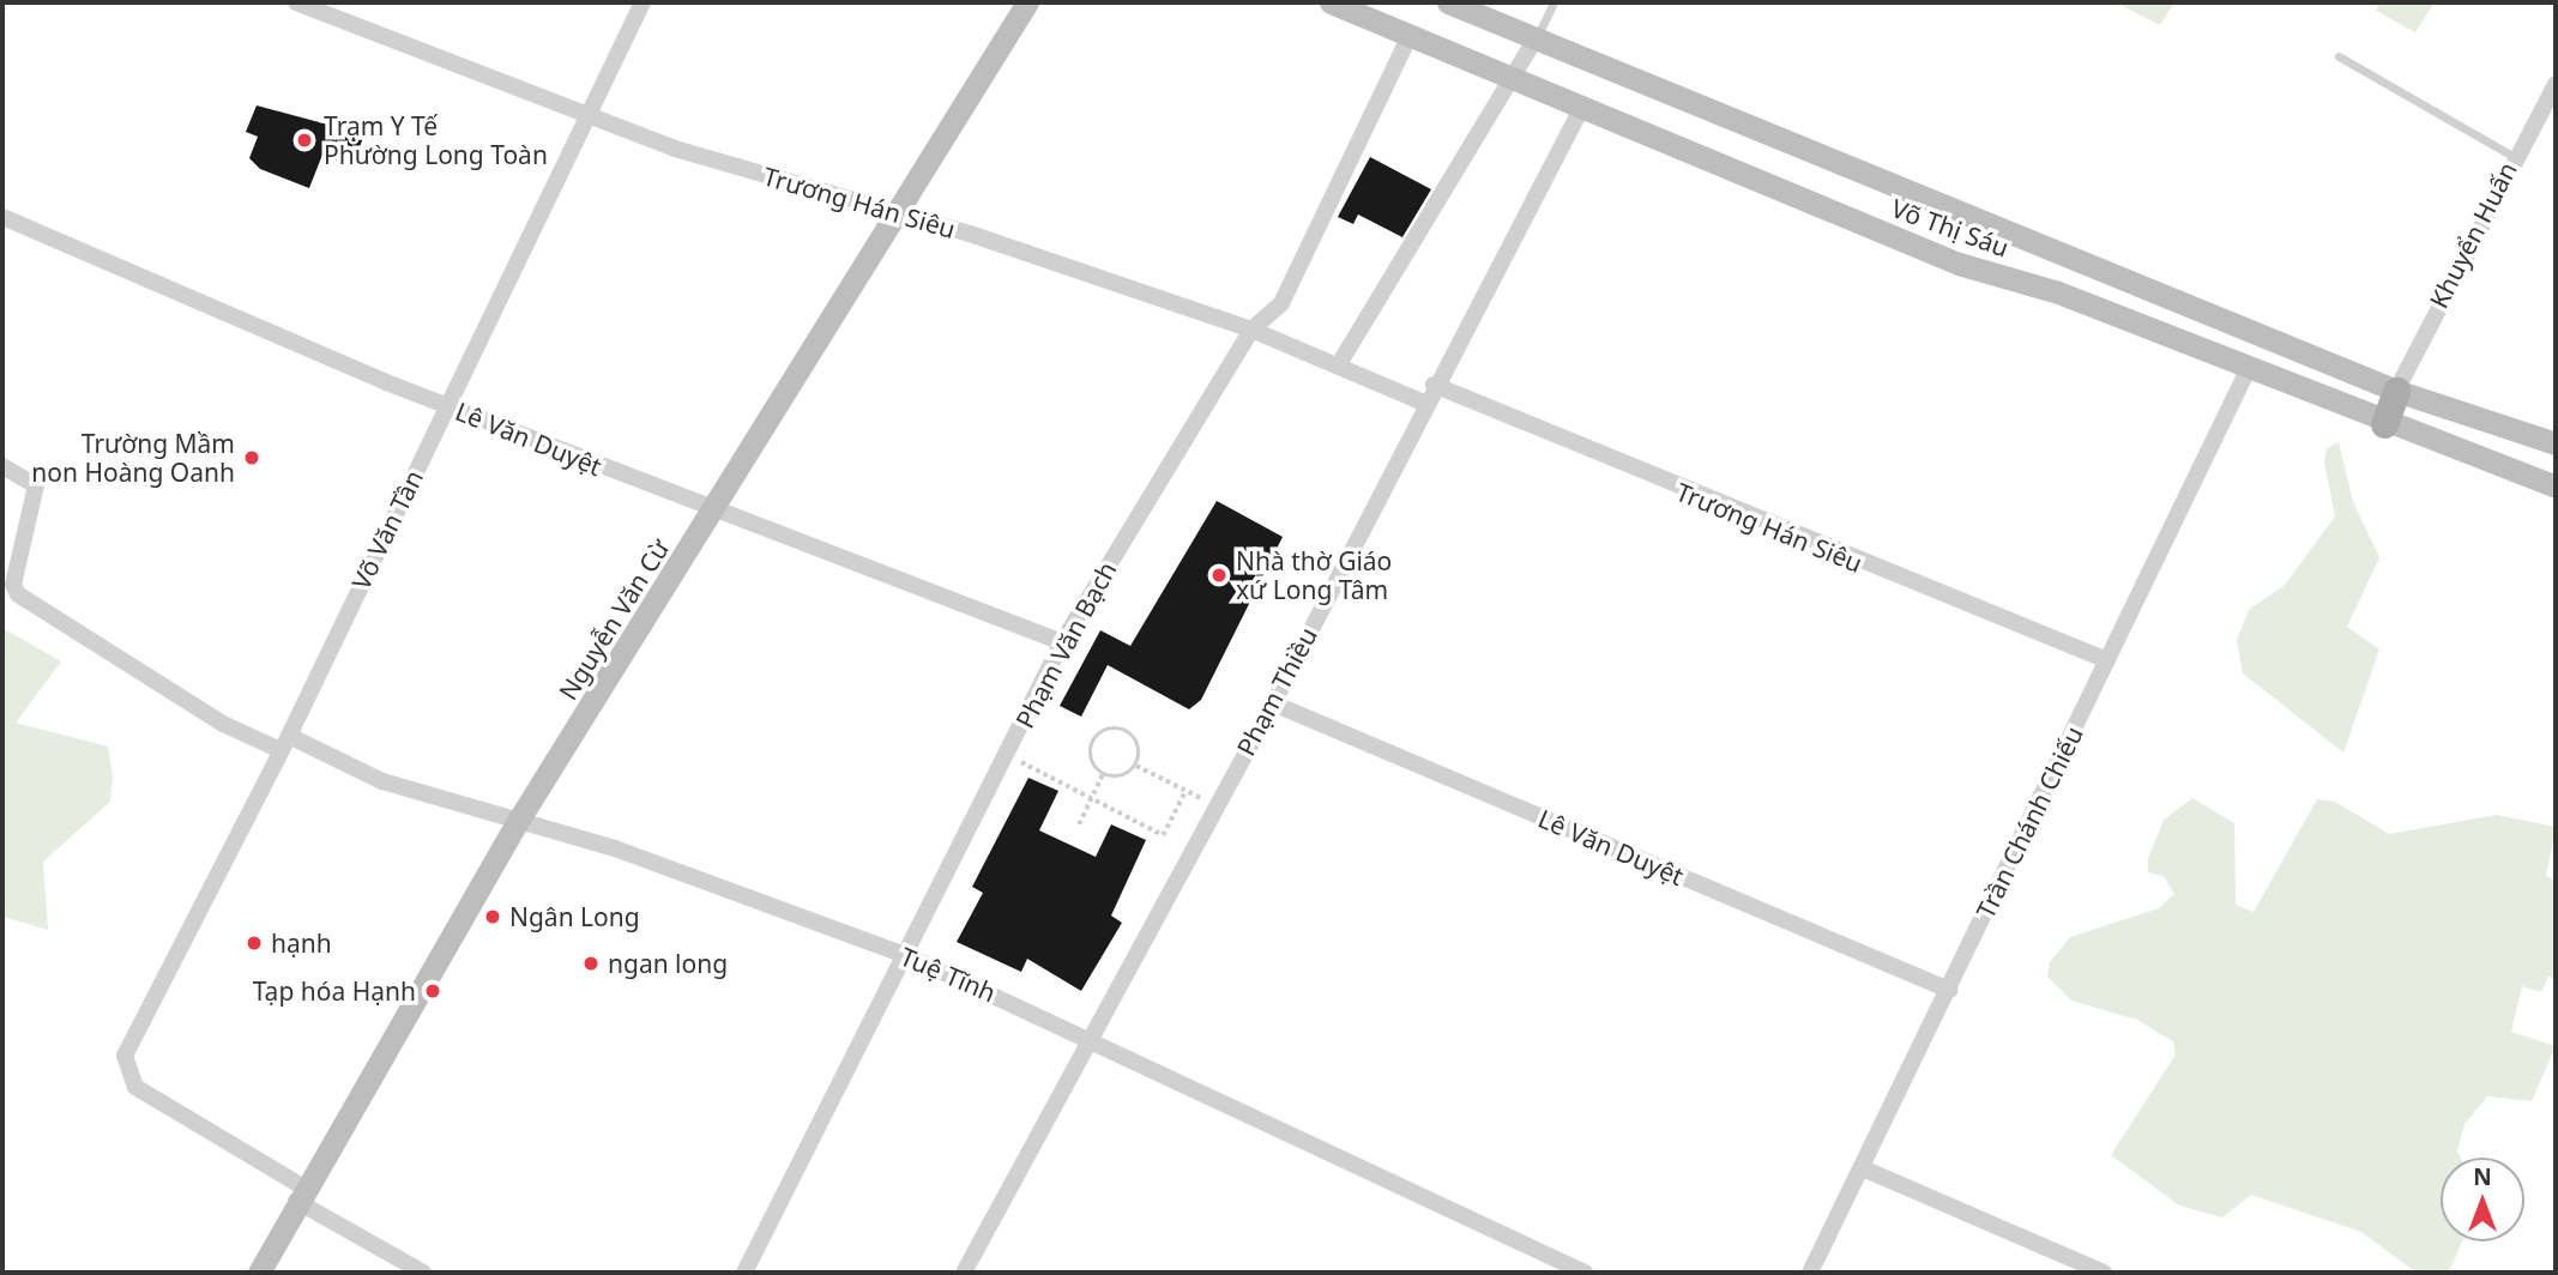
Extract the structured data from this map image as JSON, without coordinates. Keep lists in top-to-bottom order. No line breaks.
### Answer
{"streets":{"main road":["Võ Thị Sáu","Nguyễn Văn Cừ"],"street":["Trương Hán Siêu","Khuyển Huấn","Lê Văn Duyệt","Võ Văn Tần","Phạm Văn Bạch","Phạm Thiều","Trần Chánh Chiếu","Tuệ Tĩnh"]},"crossings":[["Trương Hán Siêu","Võ Văn Tần"],["Trương Hán Siêu","Nguyễn Văn Cừ"],["Trương Hán Siêu","Phạm Văn Bạch"],["Trương Hán Siêu","Phạm Thiều"],["Trương Hán Siêu","Trần Chánh Chiếu"],["Võ Thị Sáu","Khuyển Huấn"],["Võ Thị Sáu","Phạm Văn Bạch"],["Võ Thị Sáu","Phạm Thiều"],["Võ Thị Sáu","Trần Chánh Chiếu"],["Lê Văn Duyệt","Võ Văn Tần"],["Lê Văn Duyệt","Nguyễn Văn Cừ"],["Lê Văn Duyệt","Phạm Văn Bạch"],["Lê Văn Duyệt","Phạm Thiều"],["Lê Văn Duyệt","Trần Chánh Chiếu"],["Võ Văn Tần","Nguyễn Văn Cừ"],["Võ Văn Tần","Tuệ Tĩnh"],["Nguyễn Văn Cừ","Tuệ Tĩnh"],["Phạm Văn Bạch","Tuệ Tĩnh"],["Phạm Thiều","Tuệ Tĩnh"]],"places":["Trạm Y Tế Phường Long Toàn","Trường Mầm non Hoàng Oanh","Nhà thờ Giáo xứ Long Tâm","Ngân Long","hạnh","ngan long","Tạp hóa Hạnh"],"north":"top"}
